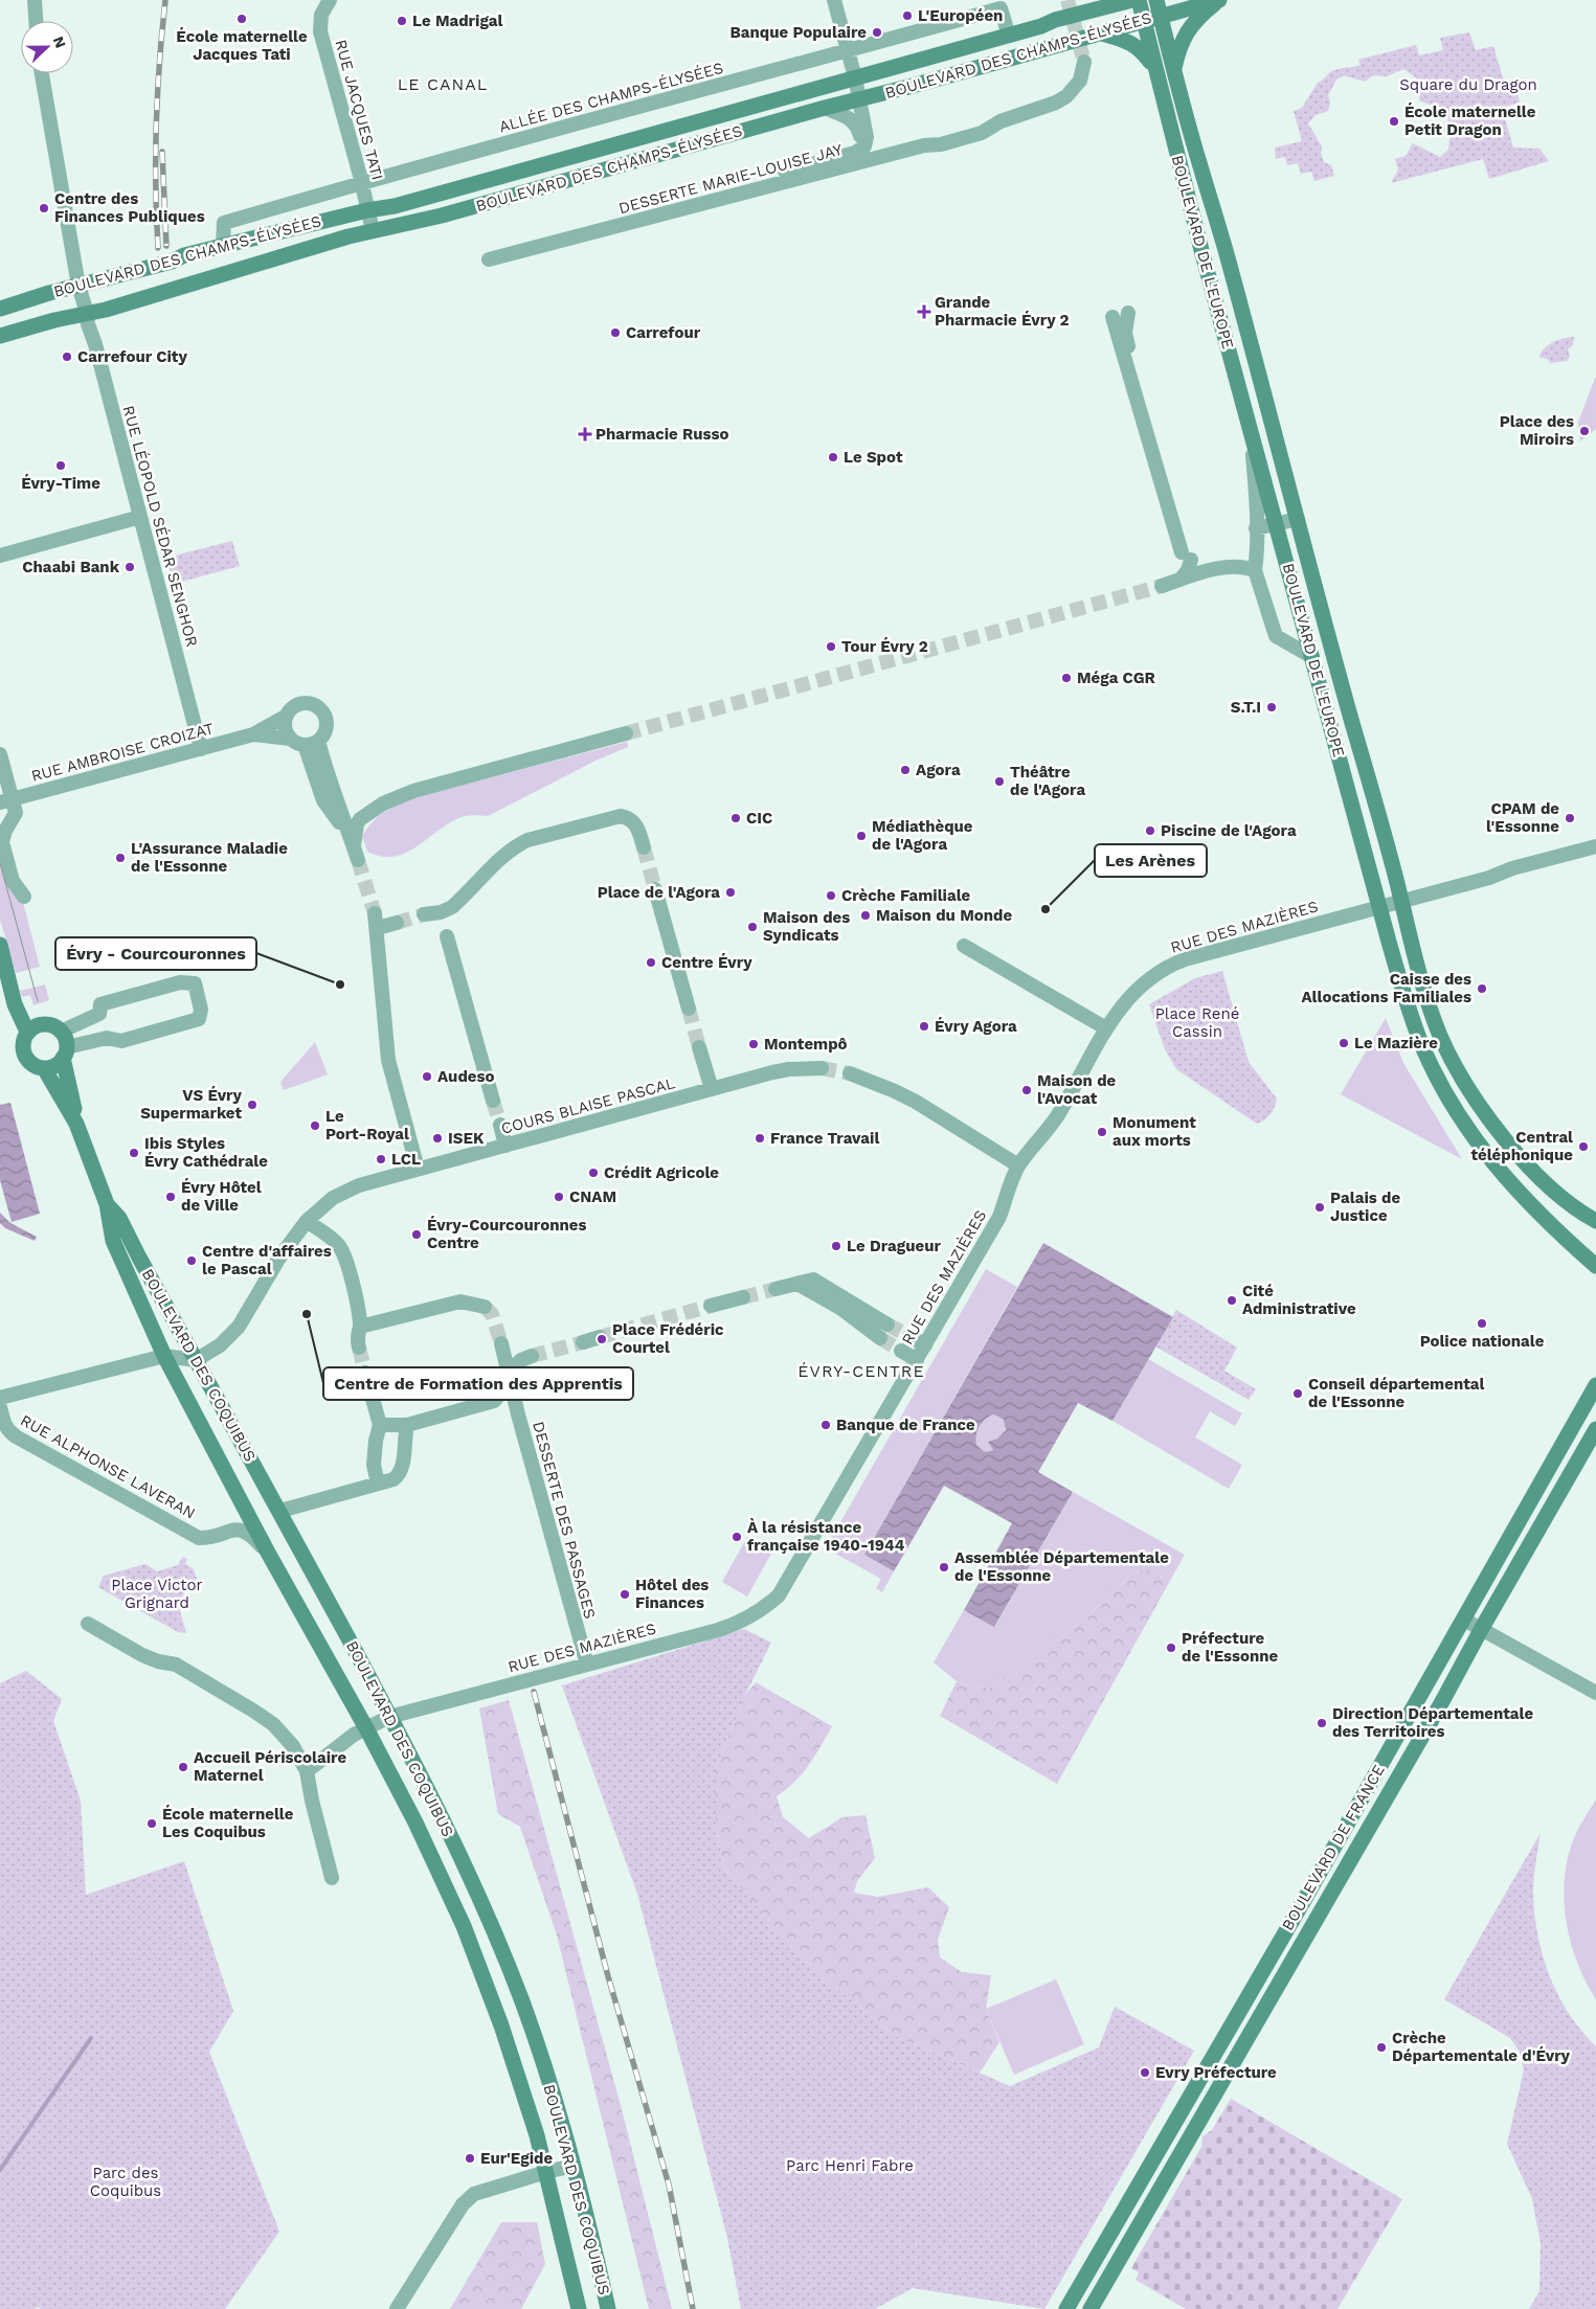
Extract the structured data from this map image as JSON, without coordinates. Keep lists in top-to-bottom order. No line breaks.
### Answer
{"streets":{"main road":["BOULEVARD DES CHAMPS-ÉLYSÉES","BOULEVARD DE L'EUROPE","BOULEVARD DES COQUIBUS","BOULEVARD DE FRANCE"],"street":["ALLÉE DES CHAMPS-ÉLYSÉES","RUE JACQUES TATI","DESSERTE MARIE-LOUISE JAY","RUE LÉOPOLD SÉDAR SENGHOR","RUE AMBROISE CROIZAT","RUE DES MAZIÈRES","COURS BLAISE PASCAL","RUE ALPHONSE LAVERAN","DESSERTE DES PASSAGES"]},"crossings":[["BOULEVARD DES CHAMPS-ÉLYSÉES","ALLÉE DES CHAMPS-ÉLYSÉES"],["BOULEVARD DES CHAMPS-ÉLYSÉES","RUE JACQUES TATI"],["BOULEVARD DES CHAMPS-ÉLYSÉES","BOULEVARD DE L'EUROPE"],["BOULEVARD DES CHAMPS-ÉLYSÉES","RUE LÉOPOLD SÉDAR SENGHOR"],["ALLÉE DES CHAMPS-ÉLYSÉES","RUE JACQUES TATI"],["BOULEVARD DE L'EUROPE","RUE DES MAZIÈRES"],["RUE LÉOPOLD SÉDAR SENGHOR","RUE AMBROISE CROIZAT"],["RUE DES MAZIÈRES","BOULEVARD DES COQUIBUS"],["RUE DES MAZIÈRES","DESSERTE DES PASSAGES"],["COURS BLAISE PASCAL","BOULEVARD DES COQUIBUS"],["BOULEVARD DES COQUIBUS","RUE ALPHONSE LAVERAN"]],"districts":["LE CANAL","ÉVRY-CENTRE"],"parks":["Square du Dragon","Place René Cassin","Place Victor Grignard","Parc Henri Fabre","Parc des Coquibus"],"places":{"other":["L'Européen","École maternelle Jacques Tati","Le Madrigal","Banque Populaire","École maternelle Petit Dragon","Centre des Finances Publiques","Carrefour","Carrefour City","Place des Miroirs","Le Spot","Évry-Time","Chaabi Bank","Tour Évry 2","Méga CGR","S.T.I","Agora","Théâtre de l'Agora","CIC","CPAM de l'Essonne","Piscine de l'Agora","Médiathèque de l'Agora","L'Assurance Maladie de l'Essonne","Place de l'Agora","Crèche Familiale","Les Arènes","Maison du Monde","Maison des Syndicats","Centre Évry","Évry - Courcouronnes","Caisse des Allocations Familiales","Évry Agora","Le Mazière","Montempô","Audeso","Maison de l'Avocat","VS Évry Supermarket","Le Port-Royal","Monument aux morts","ISEK","France Travail","Central téléphonique","Ibis Styles Évry Cathédrale","LCL","Crédit Agricole","Évry Hôtel de Ville","CNAM","Palais de Justice","Évry-Courcouronnes Centre","Le Dragueur","Centre d'affaires le Pascal","Cité Administrative","Centre de Formation des Apprentis","Police nationale","Place Frédéric Courtel","Conseil départemental de l'Essonne","Banque de France","À la résistance française 1940-1944","Assemblée Départementale de l'Essonne","Hôtel des Finances","Préfecture de l'Essonne","Direction Départementale des Territoires","Accueil Périscolaire Maternel","École maternelle Les Coquibus","Crèche Départementale d'Évry","Evry Préfecture","Eur'Egide"],"health":["Grande Pharmacie Évry 2","Pharmacie Russo"]},"north":"right"}
